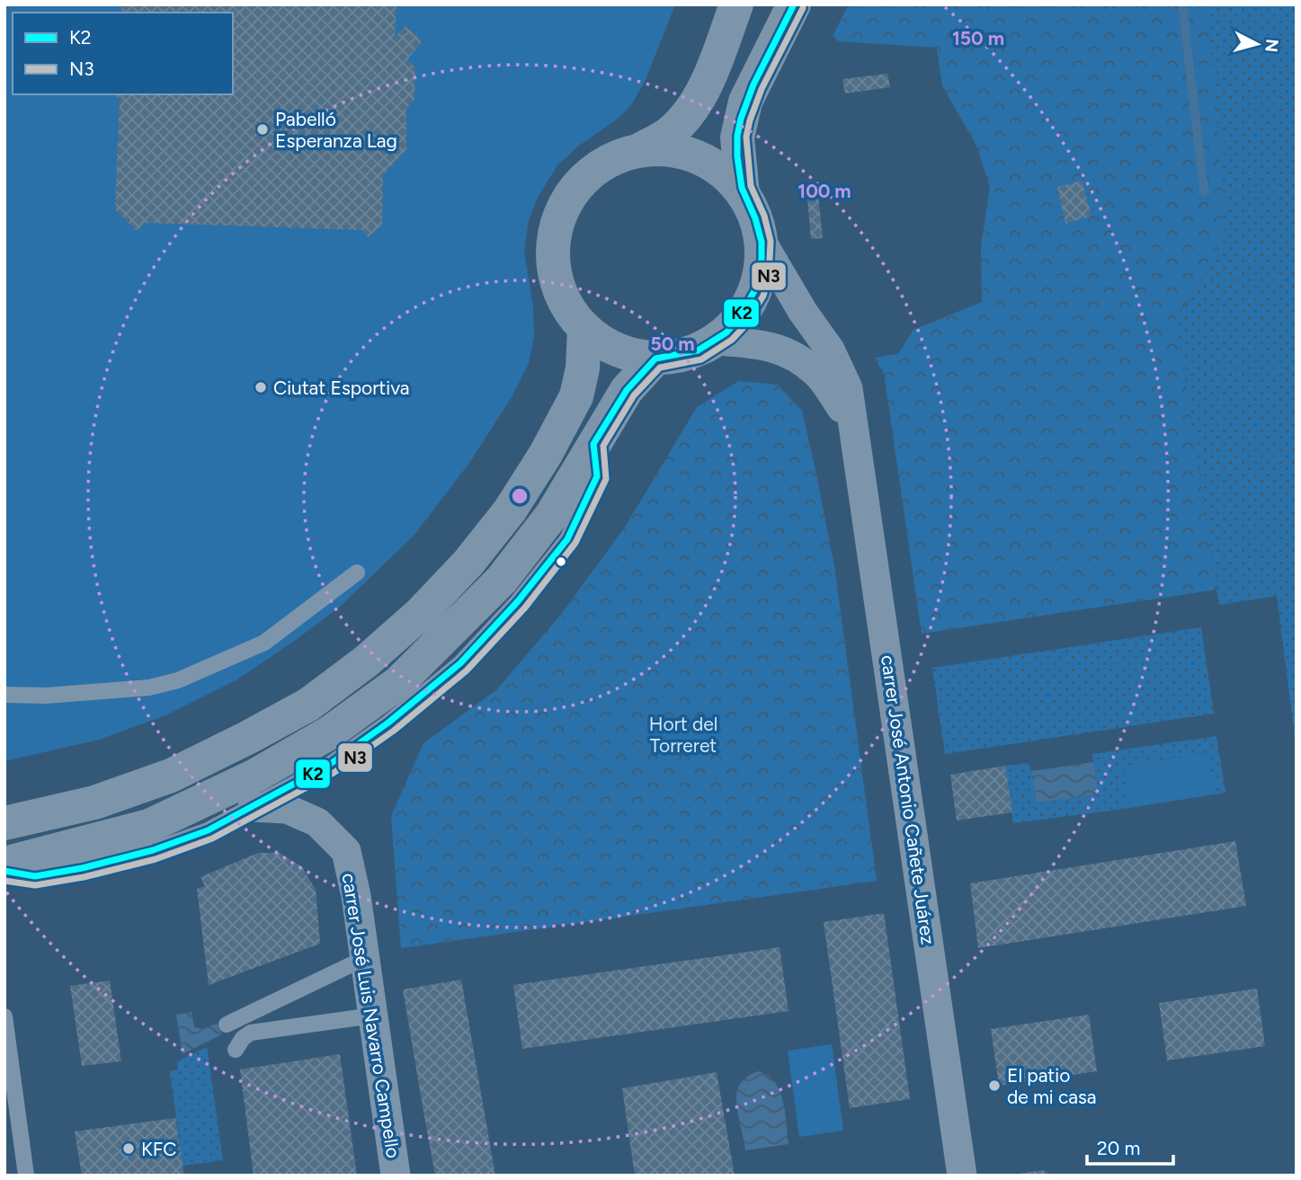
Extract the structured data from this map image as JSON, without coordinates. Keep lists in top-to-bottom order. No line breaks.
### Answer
{"streets":{"street":["carrer José Antonio Cañete Juárez","carrer José Luis Navarro Campello"]},"parks":["Hort del Torreret"],"places":["Pabelló Esperanza Lag","Ciutat Esportiva","El patio de mi casa","KFC"],"lines":["transit line K2","transit line N3"],"legend":["K2","N3"],"scale_bar":"20 m","north":"right","rings":["150 m","100 m","50 m"]}
